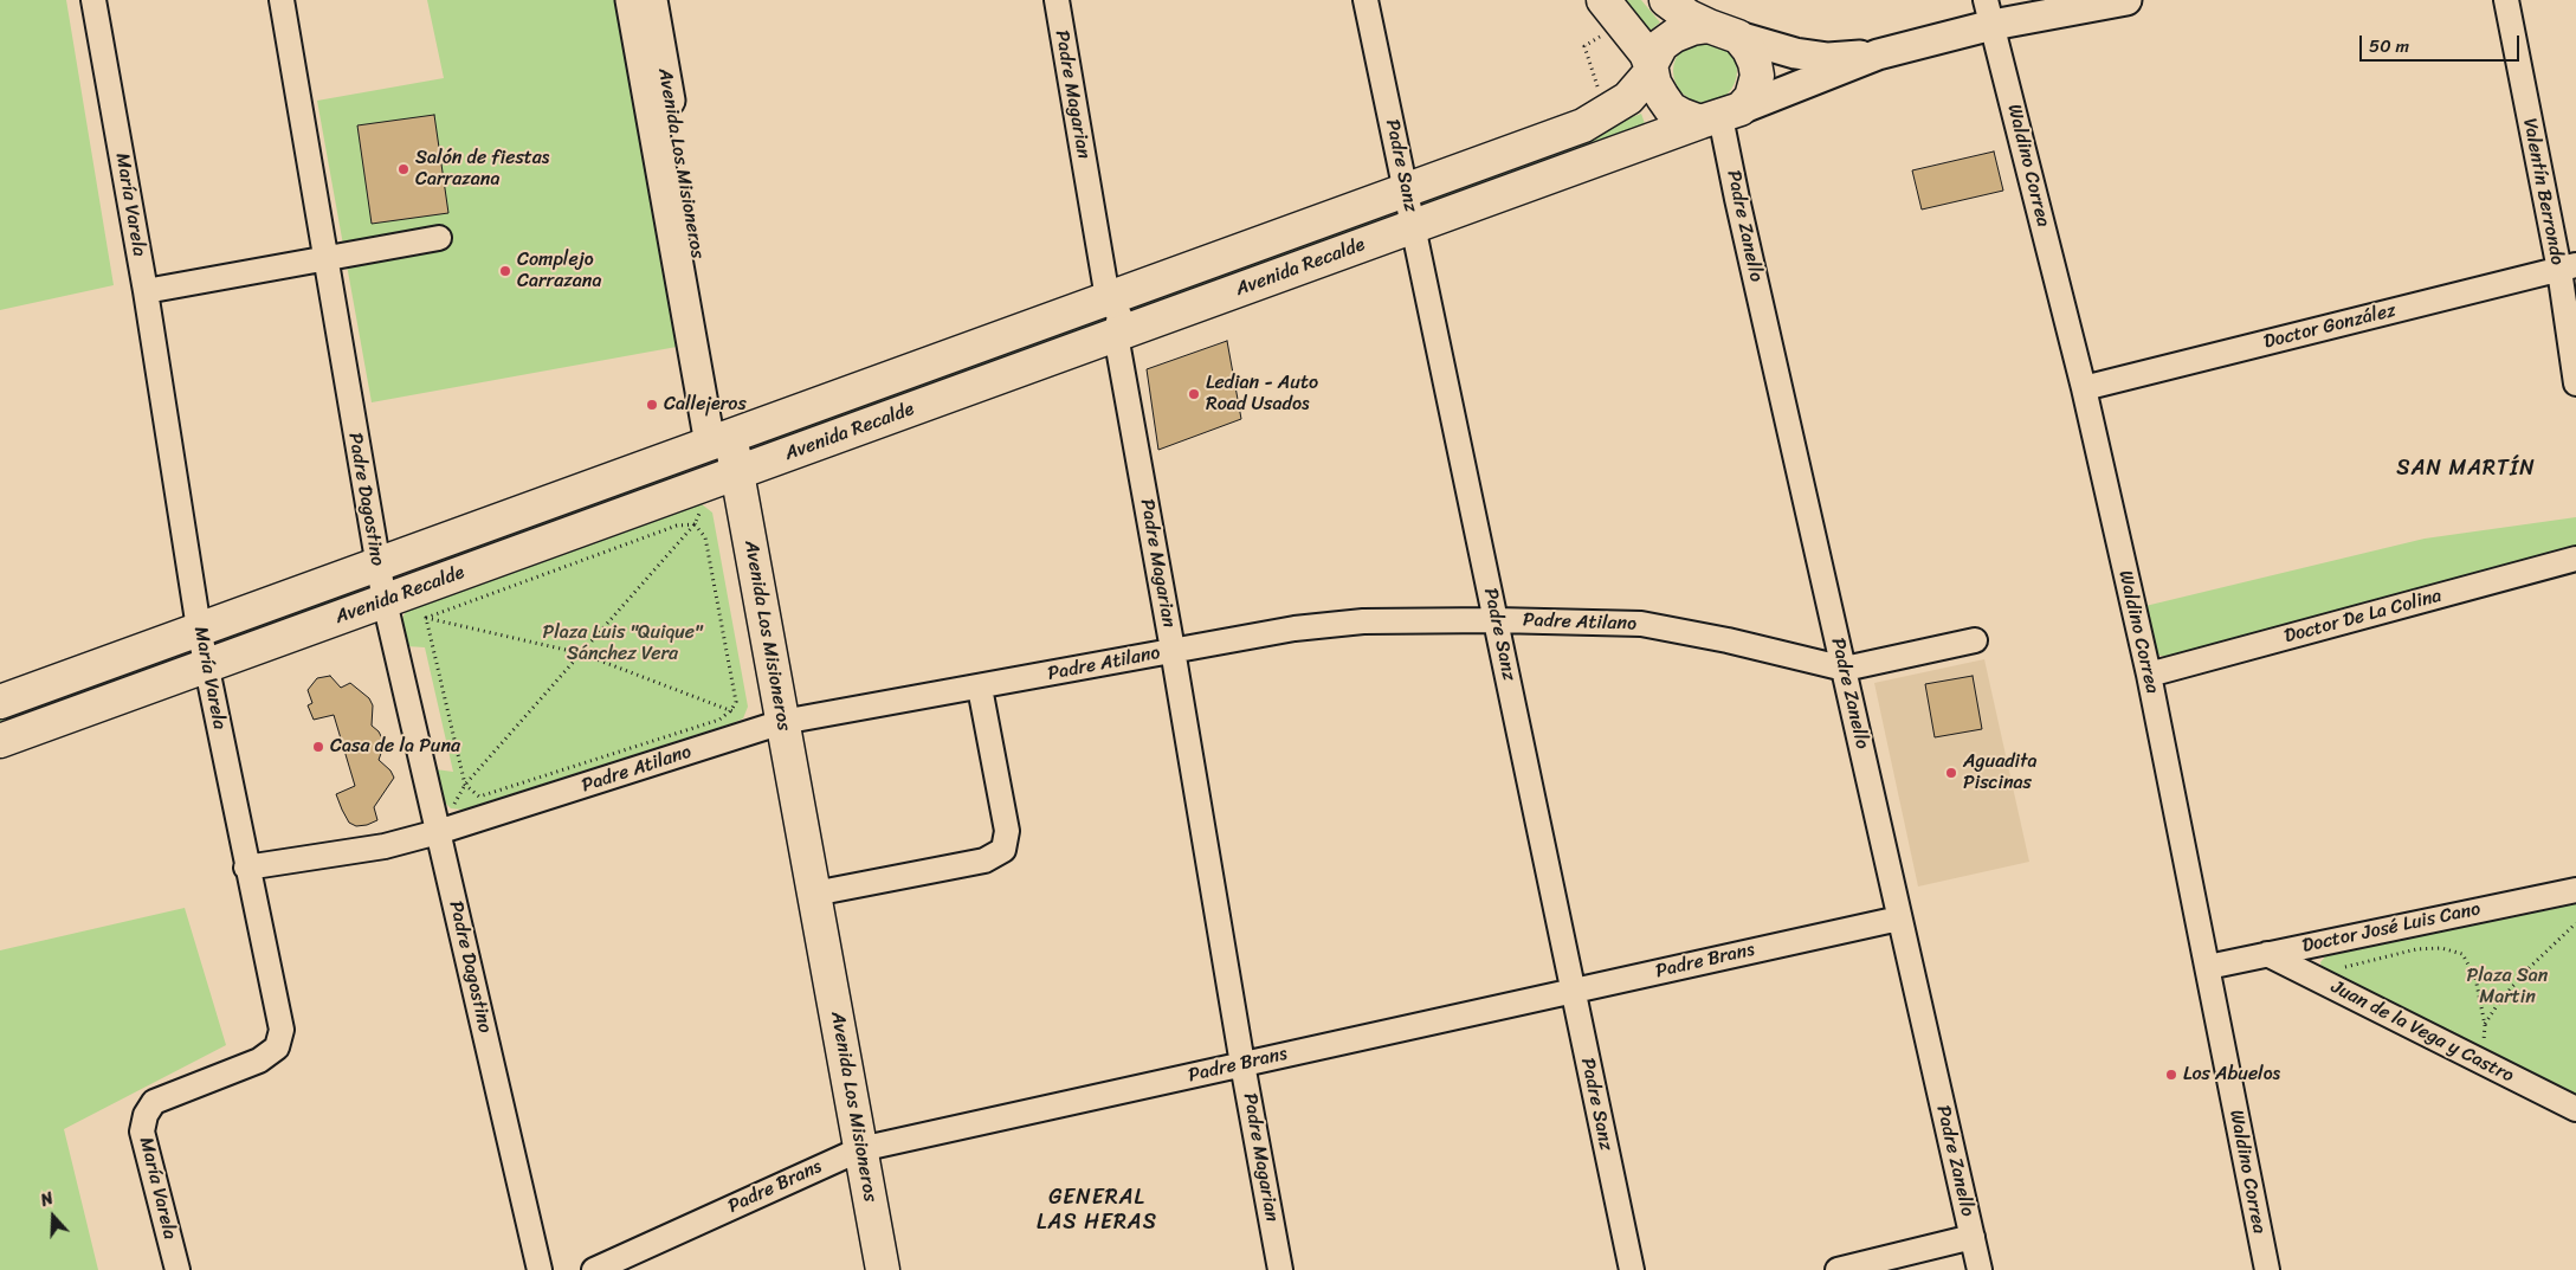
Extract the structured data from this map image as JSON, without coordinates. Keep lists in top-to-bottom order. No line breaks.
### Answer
{"streets":{"main road":["Avenida Los Misioneros","Avenida Recalde"],"street":["Padre Magarian","Padre Sanz","Waldino Correa","Valentín Berrondo","María Varela","Padre Zanello","Doctor González","Padre Dagostino","Doctor De La Colina","Padre Atilano","Doctor José Luis Cano","Padre Brans","Juan de la Vega y Castro"]},"crossings":[["Padre Magarian","Avenida Recalde"],["Padre Magarian","Padre Atilano"],["Padre Magarian","Padre Brans"],["Avenida Los Misioneros","Avenida Recalde"],["Avenida Los Misioneros","Padre Atilano"],["Avenida Los Misioneros","Padre Brans"],["Padre Sanz","Avenida Recalde"],["Padre Sanz","Padre Atilano"],["Padre Sanz","Padre Brans"],["Waldino Correa","Avenida Recalde"],["Waldino Correa","Doctor González"],["Waldino Correa","Doctor De La Colina"],["Waldino Correa","Doctor José Luis Cano"],["Valentín Berrondo","Doctor González"],["María Varela","Avenida Recalde"],["María Varela","Padre Atilano"],["Padre Zanello","Avenida Recalde"],["Padre Zanello","Padre Atilano"],["Padre Zanello","Padre Brans"],["Avenida Recalde","Padre Dagostino"],["Padre Dagostino","Padre Atilano"],["Doctor José Luis Cano","Juan de la Vega y Castro"]],"districts":["SAN MARTÍN","GENERAL LAS HERAS"],"parks":["Plaza Luis \"Quique\" Sánchez Vera","Plaza San Martin"],"places":["Salón de fiestas Carrazana","Complejo Carrazana","Ledian - Auto Road Usados","Callejeros","Casa de la Puna","Aguadita Piscinas","Los Abuelos"],"scale_bar":"50 m","north":"top"}
